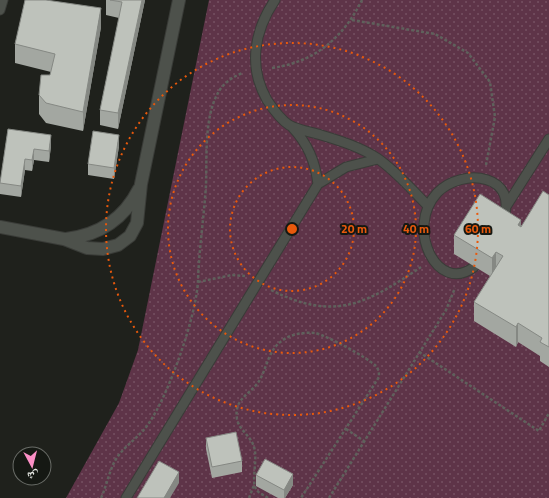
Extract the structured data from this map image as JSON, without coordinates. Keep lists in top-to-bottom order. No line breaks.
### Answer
{"north":"bottom","rings":["20 m","40 m","60 m"]}
